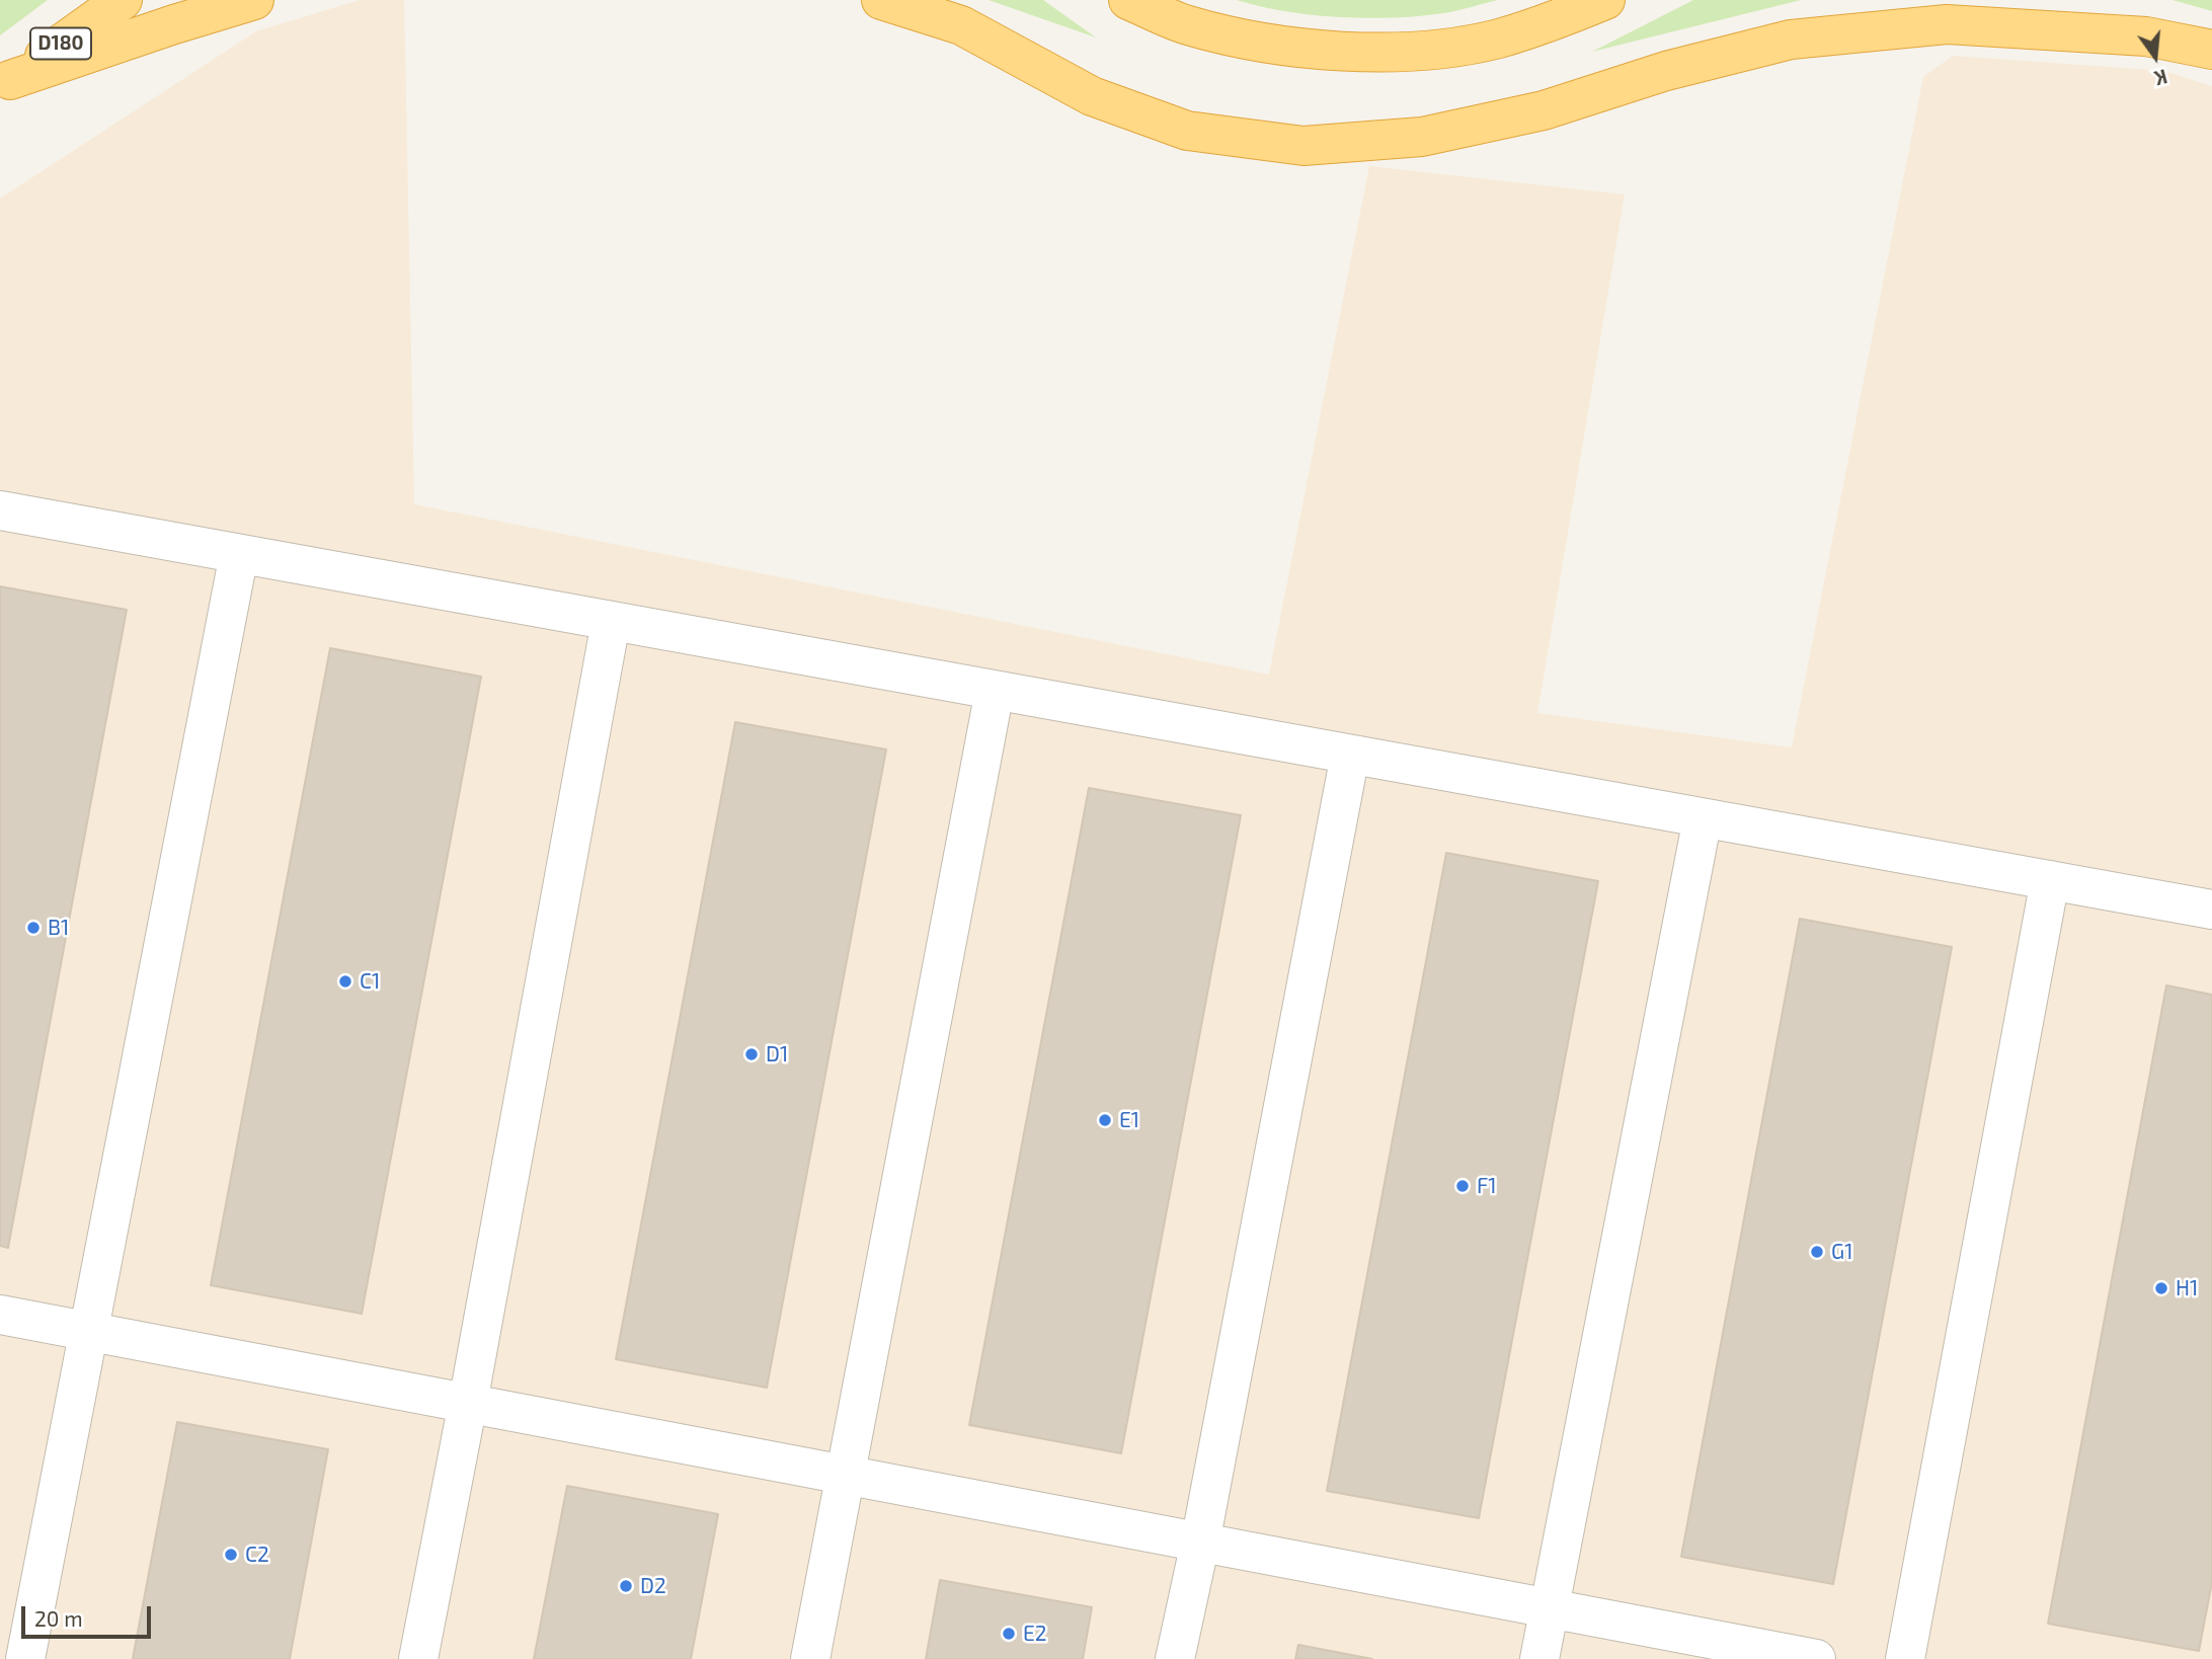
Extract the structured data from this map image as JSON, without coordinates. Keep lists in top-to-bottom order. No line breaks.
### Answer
{"streets":{"highway":["D180"]},"places":["B1","C1","D1","E1","F1","G1","H1","C2","D2","E2"],"scale_bar":"20 m","north":"bottom"}
